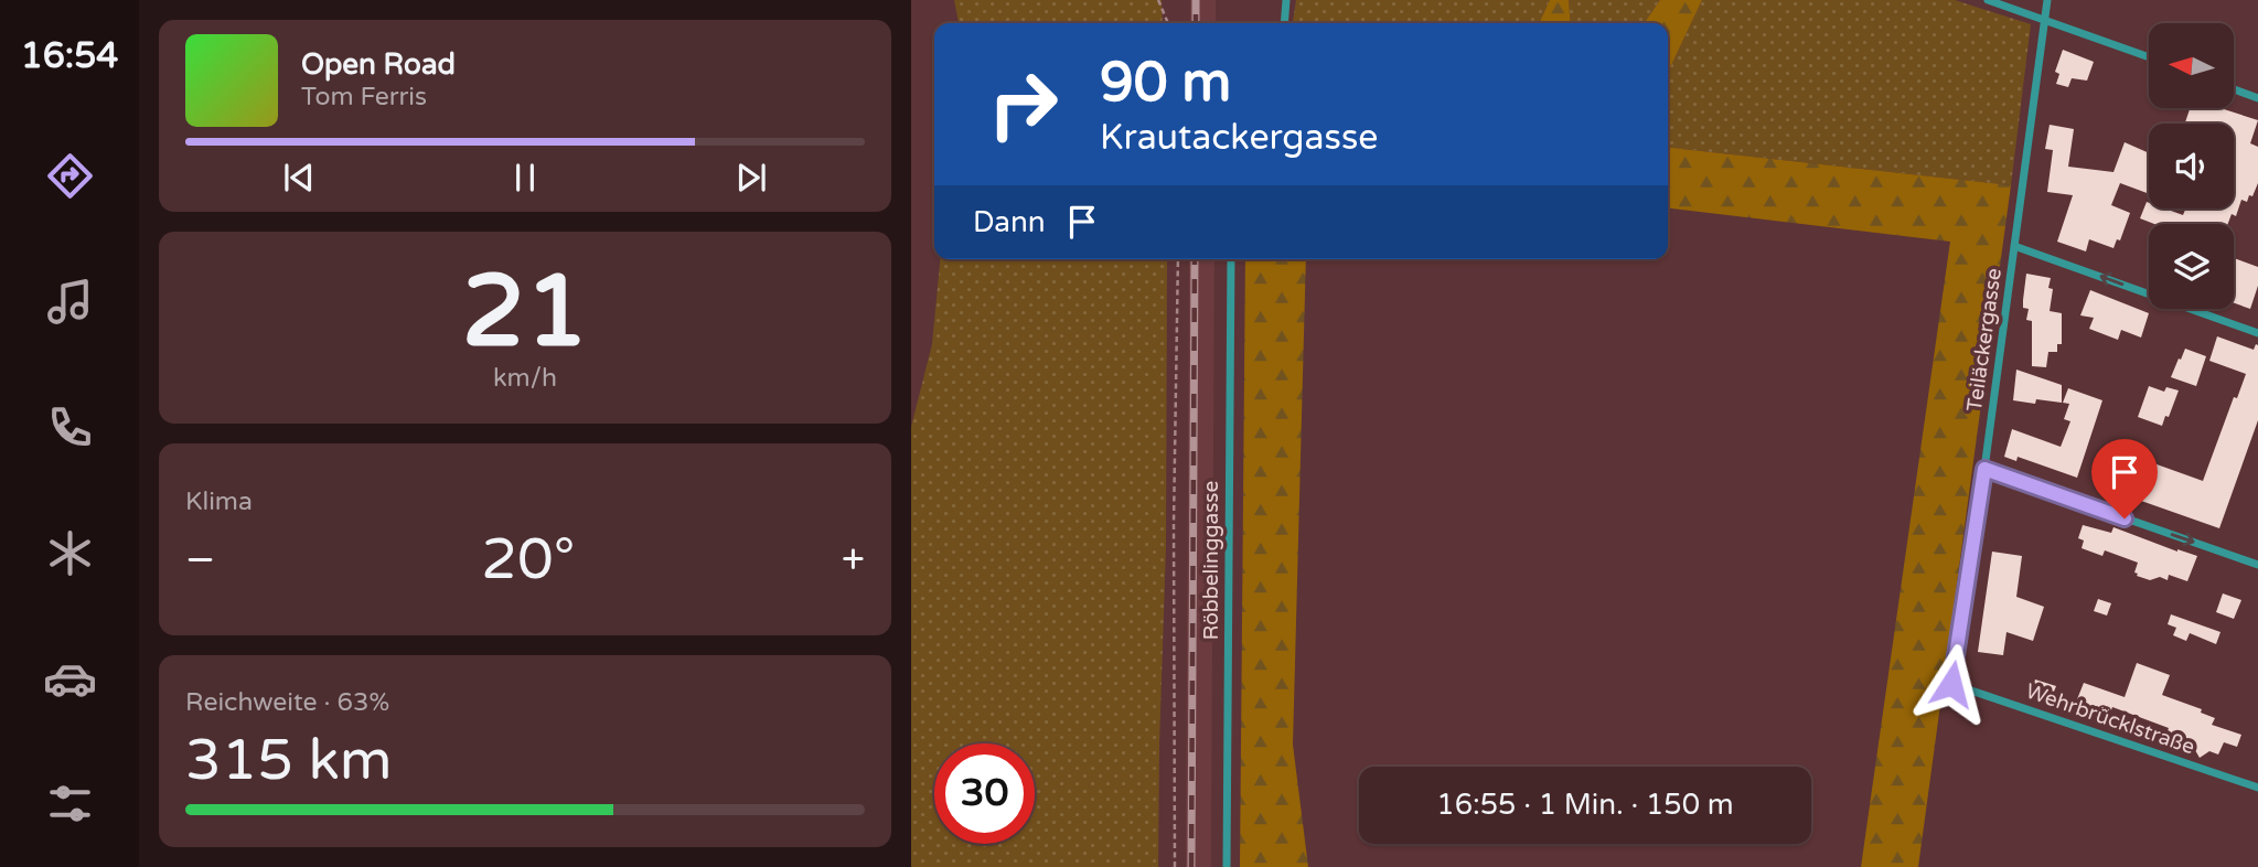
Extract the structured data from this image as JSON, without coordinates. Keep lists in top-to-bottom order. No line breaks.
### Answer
{"streets":{"street":["Teiläckergasse","Röbbelinggasse","Wehrbrücklstraße"]},"crossings":[["Teiläckergasse","Wehrbrücklstraße"]],"north":"left","page":{"tabs":"16:54","turn":["90 m","Krautackergasse"],"song":["Open Road","Tom Ferris"],"then":"Dann","tile":[["21","km/h"],"Klima",["Reichweite · 63%","315 km"]],"heat":["−","20°","+"],"limit":"30","trip":"16:55 · 1 Min. · 150 m"}}
